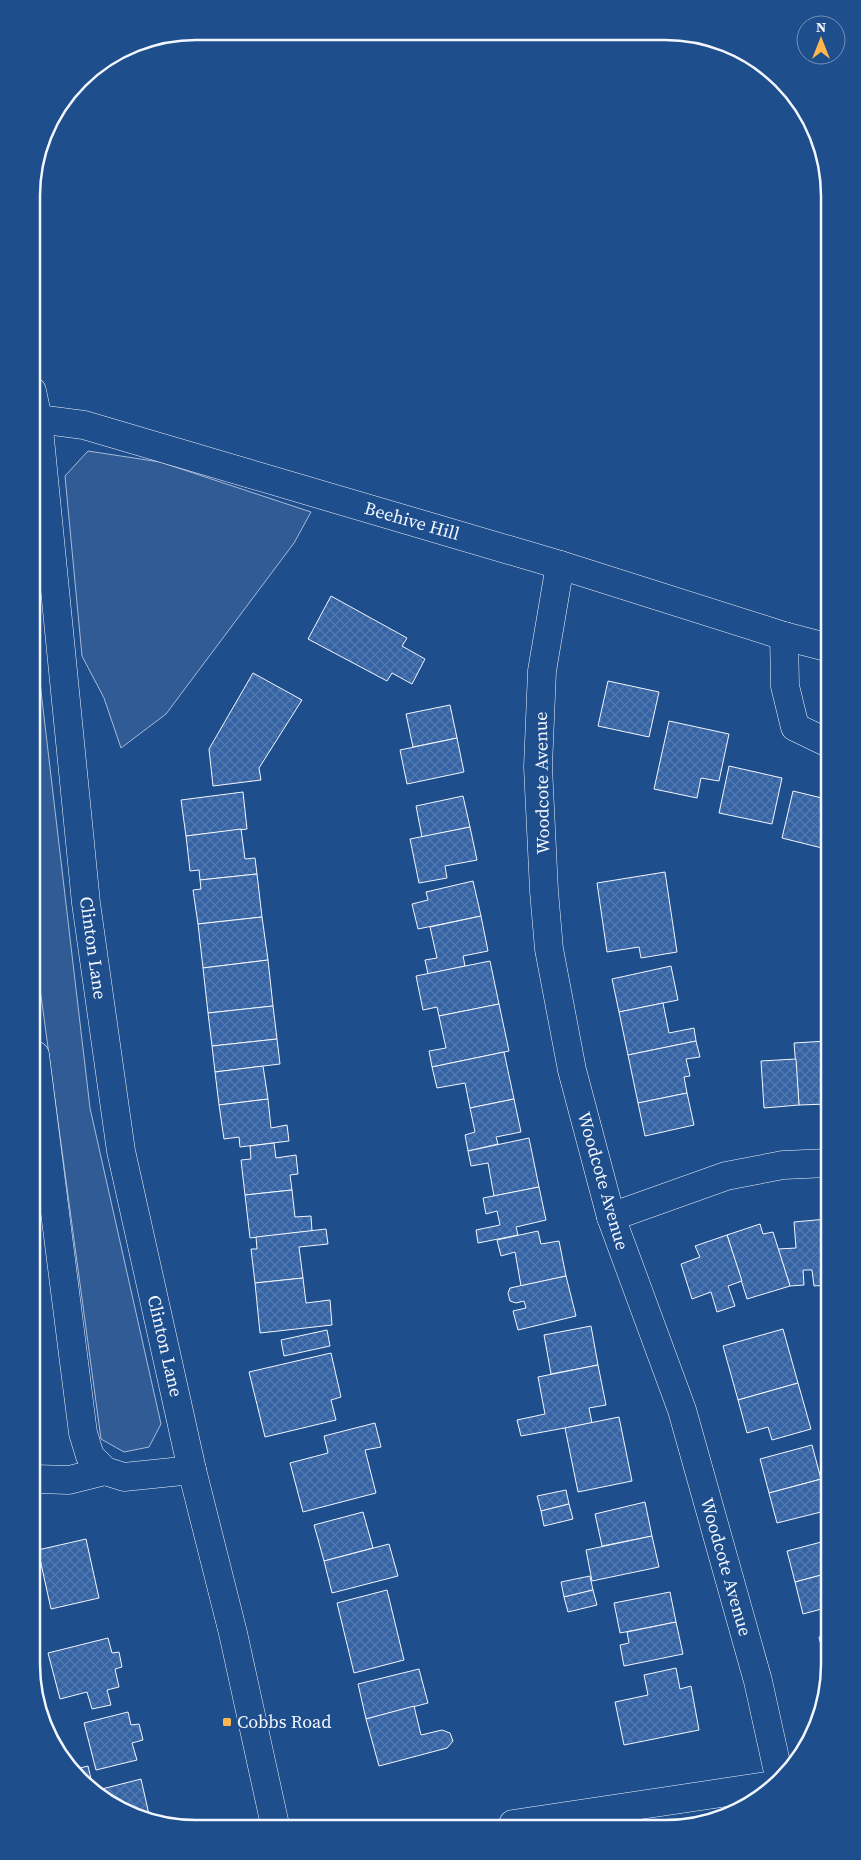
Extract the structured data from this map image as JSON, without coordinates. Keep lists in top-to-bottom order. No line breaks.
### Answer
{"streets":{"street":["Beehive Hill","Woodcote Avenue","Clinton Lane"]},"crossings":[["Beehive Hill","Woodcote Avenue"]],"places":{"transit":["Cobbs Road"]},"north":"top"}
